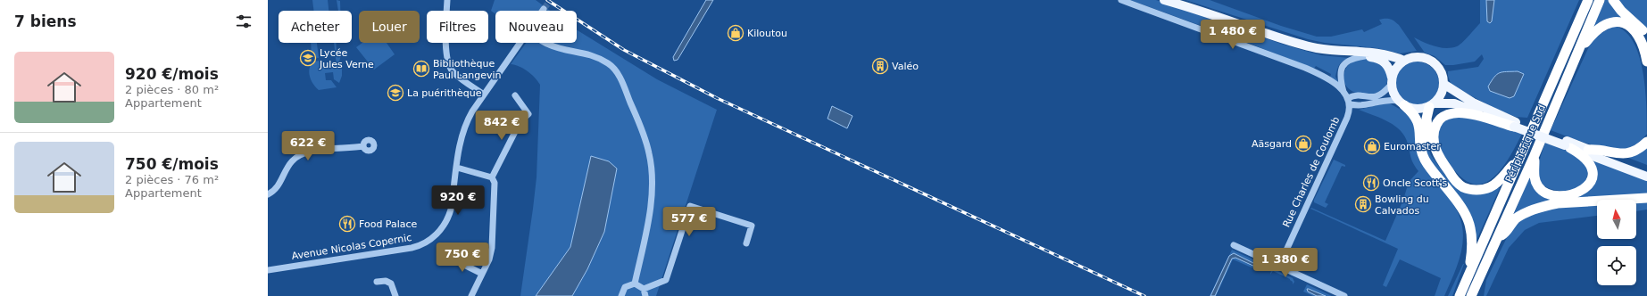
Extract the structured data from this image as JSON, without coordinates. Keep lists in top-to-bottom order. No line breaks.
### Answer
{"streets":{"highway":["Périphérique Sud"],"street":["Rue Charles de Coulomb","Avenue Nicolas Copernic"]},"places":{"shop":["Kiloutou","Aäsgard","Euromaster"],"school or university":["Lycée Jules Verne","La puérithèque"],"building":["Valéo","Bowling du Calvados"],"library":["Bibliothèque Paul Langevin"],"restaurant":["Oncle Scott's","Food Palace"]},"north":"top","page":{"heading":"7 biens","chip":["Acheter","Louer","Filtres","Nouveau"],"price":["1 480 €","842 €","622 €","920 €","577 €","750 €","1 380 €"],"list":[{"name":"920 €/mois","note":"2 pièces · 80 m² · Appartement"},{"name":"750 €/mois","note":"2 pièces · 76 m² · Appartement"}]}}
